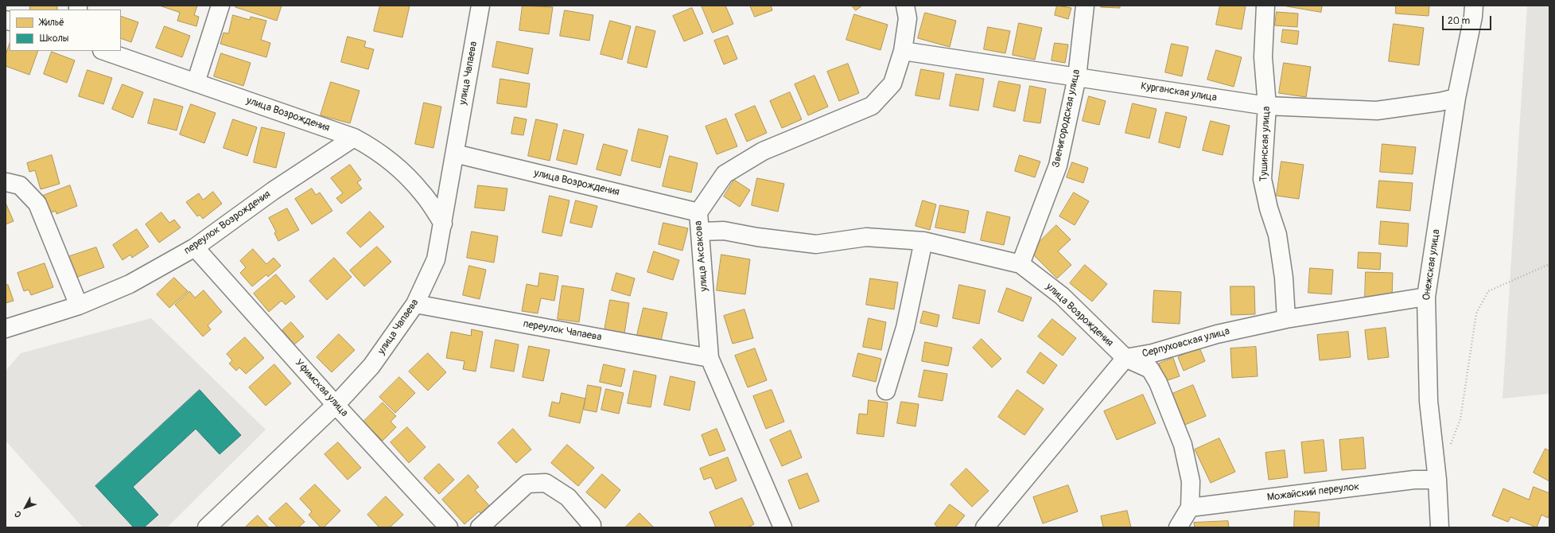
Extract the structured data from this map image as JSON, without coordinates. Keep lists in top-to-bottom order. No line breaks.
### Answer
{"streets":{"street":["улица Чапаева","Курганская улица","улица Возрождения","Звенигородская улица","Тушинская улица","переулок Возрождения","улица Аксакова","Онежская улица","переулок Чапаева","Серпуховская улица","Уфимская улица","Можайский переулок"]},"crossings":[["улица Чапаева","улица Возрождения"],["улица Чапаева","переулок Чапаева"],["улица Чапаева","Уфимская улица"],["Курганская улица","Звенигородская улица"],["Курганская улица","Тушинская улица"],["Курганская улица","улица Аксакова"],["Курганская улица","Онежская улица"],["улица Возрождения","Звенигородская улица"],["улица Возрождения","переулок Возрождения"],["улица Возрождения","улица Аксакова"],["улица Возрождения","Серпуховская улица"],["Тушинская улица","Серпуховская улица"],["переулок Возрождения","Уфимская улица"],["улица Аксакова","переулок Чапаева"],["Онежская улица","Серпуховская улица"],["Онежская улица","Можайский переулок"]],"legend":["Жильё","Школы"],"scale_bar":"20 m","north":"bottom left"}
